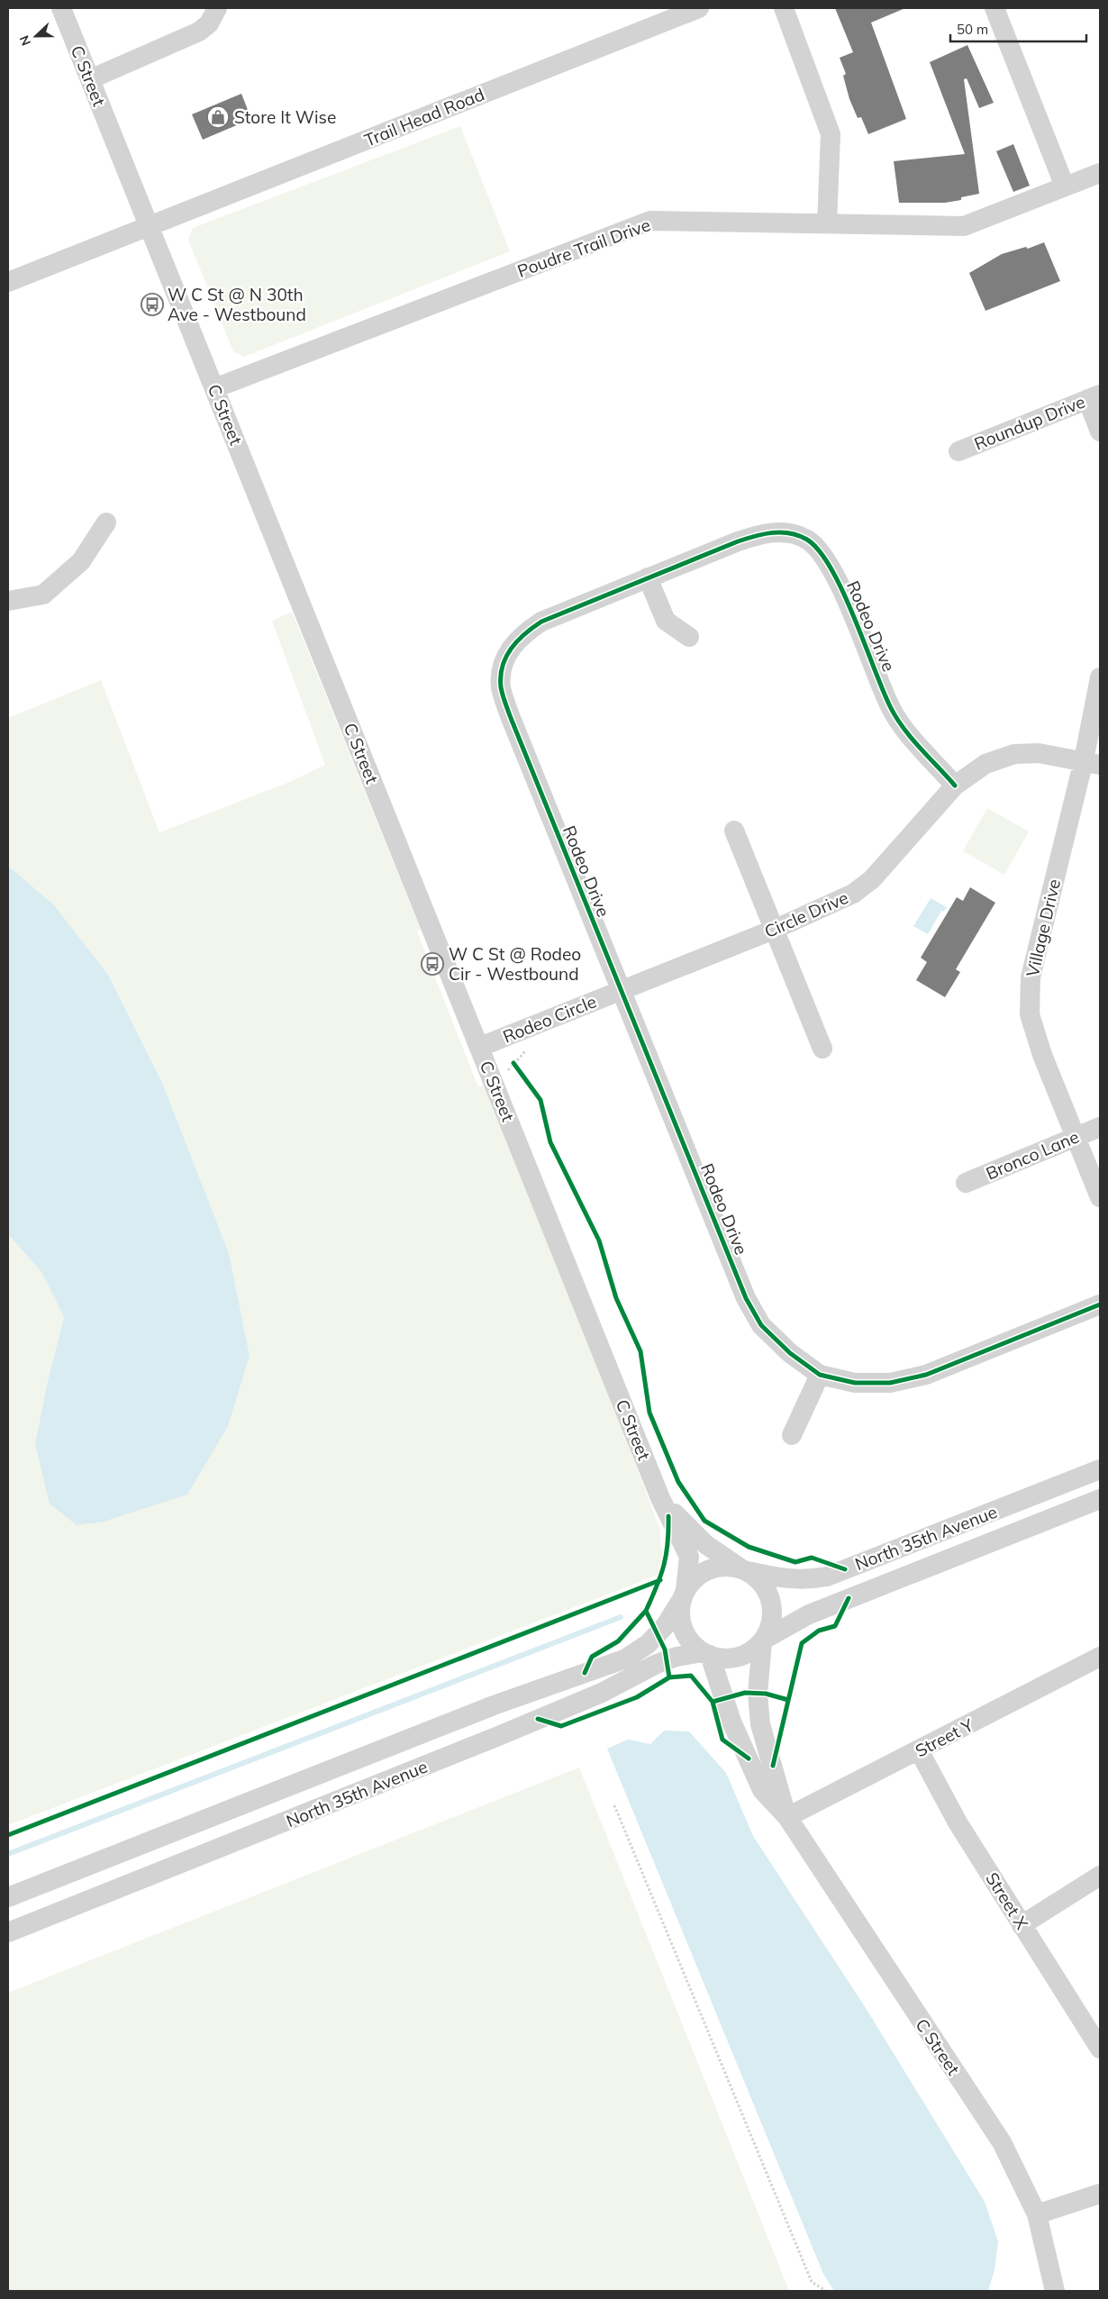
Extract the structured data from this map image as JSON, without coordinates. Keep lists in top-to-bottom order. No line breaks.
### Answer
{"streets":{"street":["C Street","Trail Head Road","Poudre Trail Drive","Roundup Drive","Rodeo Drive","Circle Drive","Village Drive","Rodeo Circle","Bronco Lane","North 35th Avenue","Street Y","Street X"]},"crossings":[["C Street","Trail Head Road"],["C Street","Poudre Trail Drive"],["C Street","Rodeo Circle"],["C Street","North 35th Avenue"],["C Street","Street Y"],["Rodeo Drive","Circle Drive"],["Rodeo Drive","Rodeo Circle"],["Circle Drive","Rodeo Circle"],["Village Drive","Bronco Lane"],["Street Y","Street X"]],"places":{"shop":["Store It Wise"],"bus stop":["W C St @ N 30th Ave - Westbound","W C St @ Rodeo Cir - Westbound"]},"scale_bar":"50 m","north":"left"}
